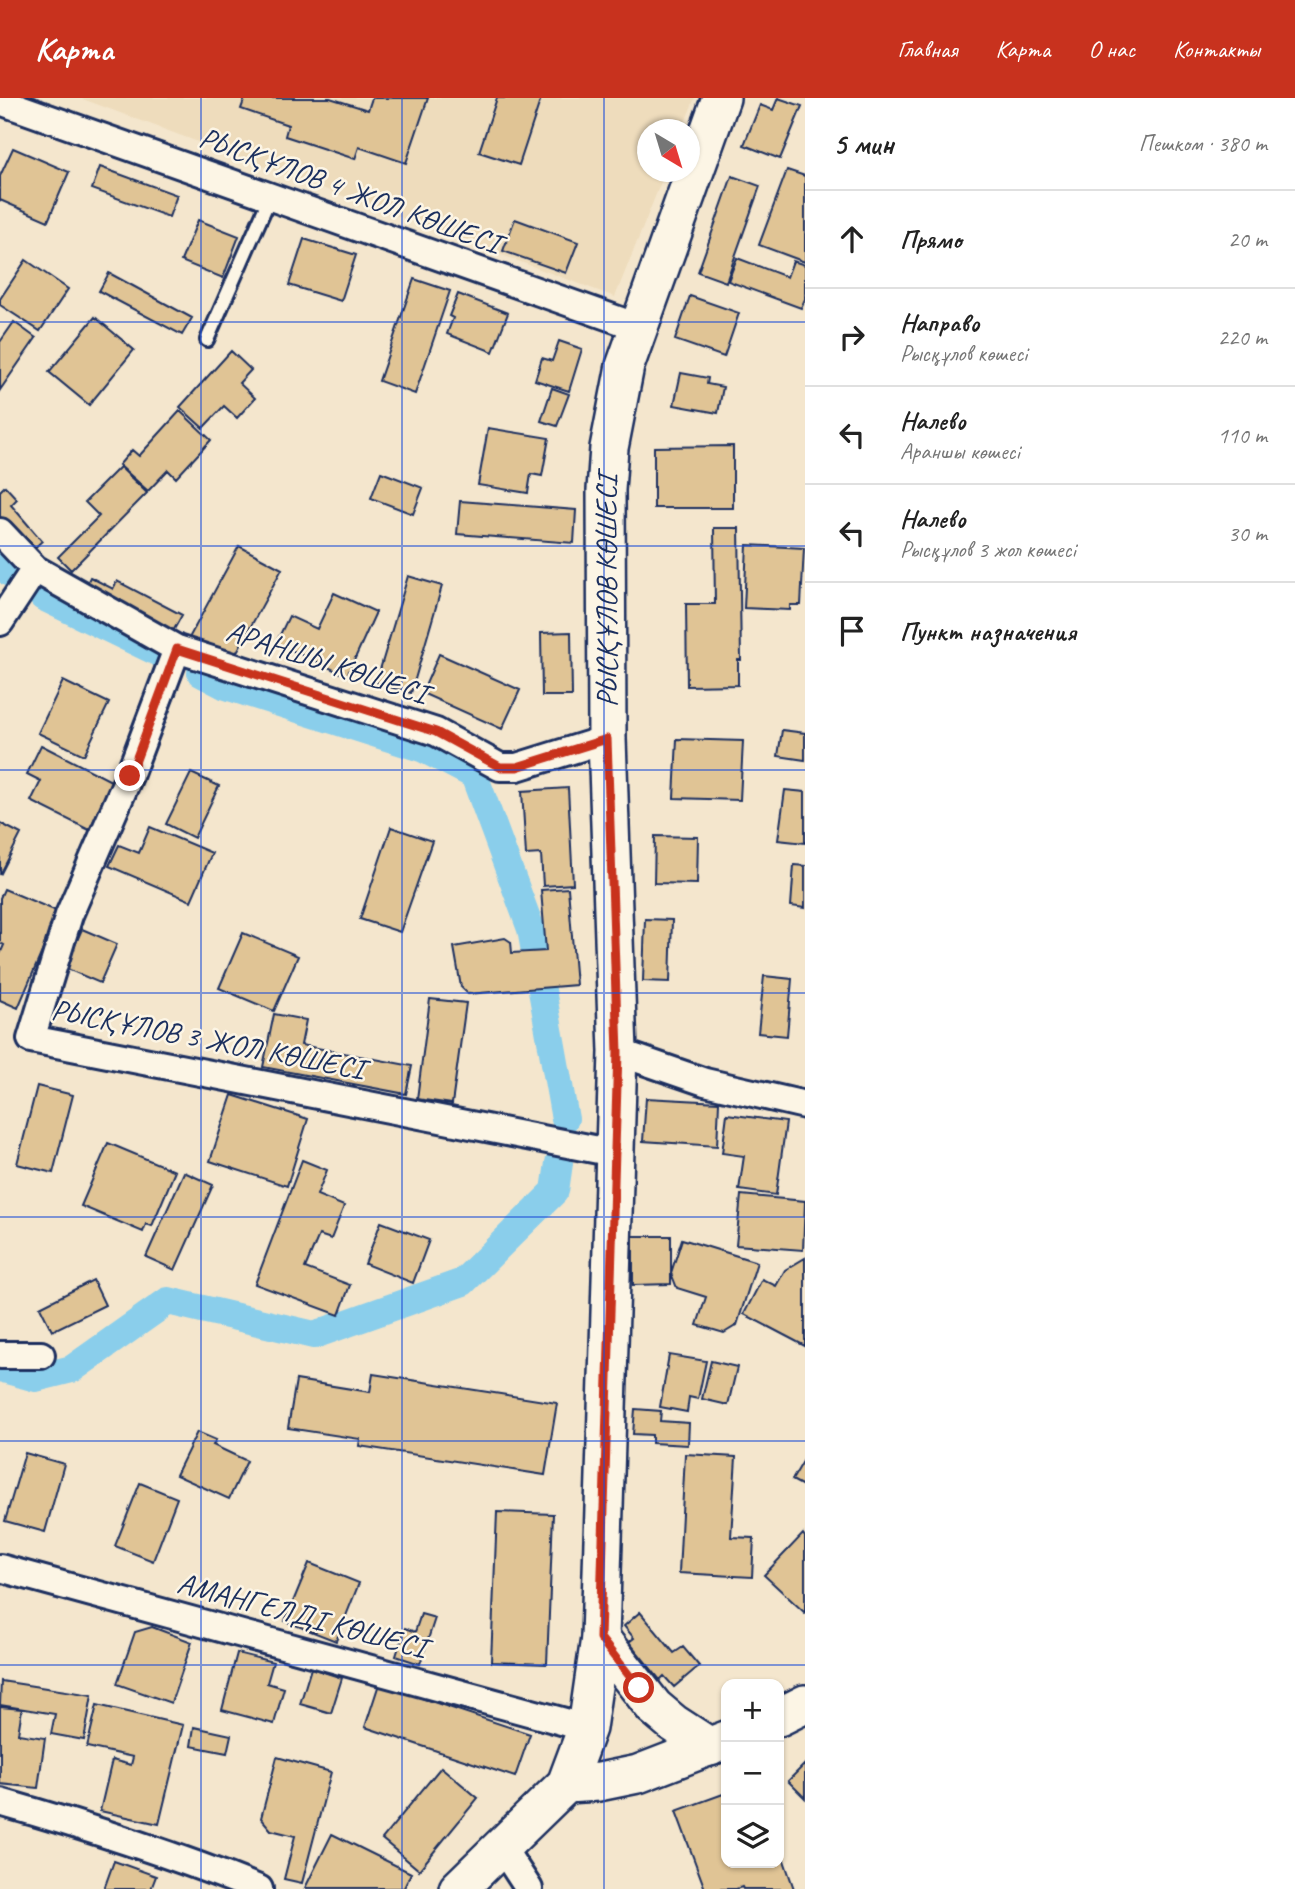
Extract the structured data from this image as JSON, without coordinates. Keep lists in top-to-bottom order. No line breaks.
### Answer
{"streets":{"main road":["РЫСҚҰЛОВ КӨШЕСІ"],"street":["РЫСҚҰЛОВ 4 ЖОЛ КӨШЕСІ","АРАНШЫ КӨШЕСІ","РЫСҚҰЛОВ 3 ЖОЛ КӨШЕСІ","АМАНГЕЛДІ КӨШЕСІ"]},"crossings":[["РЫСҚҰЛОВ 4 ЖОЛ КӨШЕСІ","РЫСҚҰЛОВ КӨШЕСІ"],["РЫСҚҰЛОВ КӨШЕСІ","АРАНШЫ КӨШЕСІ"],["РЫСҚҰЛОВ КӨШЕСІ","РЫСҚҰЛОВ 3 ЖОЛ КӨШЕСІ"],["РЫСҚҰЛОВ КӨШЕСІ","АМАНГЕЛДІ КӨШЕСІ"],["АРАНШЫ КӨШЕСІ","РЫСҚҰЛОВ 3 ЖОЛ КӨШЕСІ"]],"north":"bottom right","page":{"header":"Карта","nav":["Главная","Карта","О нас","Контакты"],"heading":["5 мин","Пешком · 380 m"],"list":[["Прямо","20 m"],["Направо","Рысқұлов көшесі","220 m"],["Налево","Араншы көшесі","110 m"],["Налево","Рысқұлов 3 жол көшесі","30 m"],"Пункт назначения"],"map_buttons":["+","−"]}}
